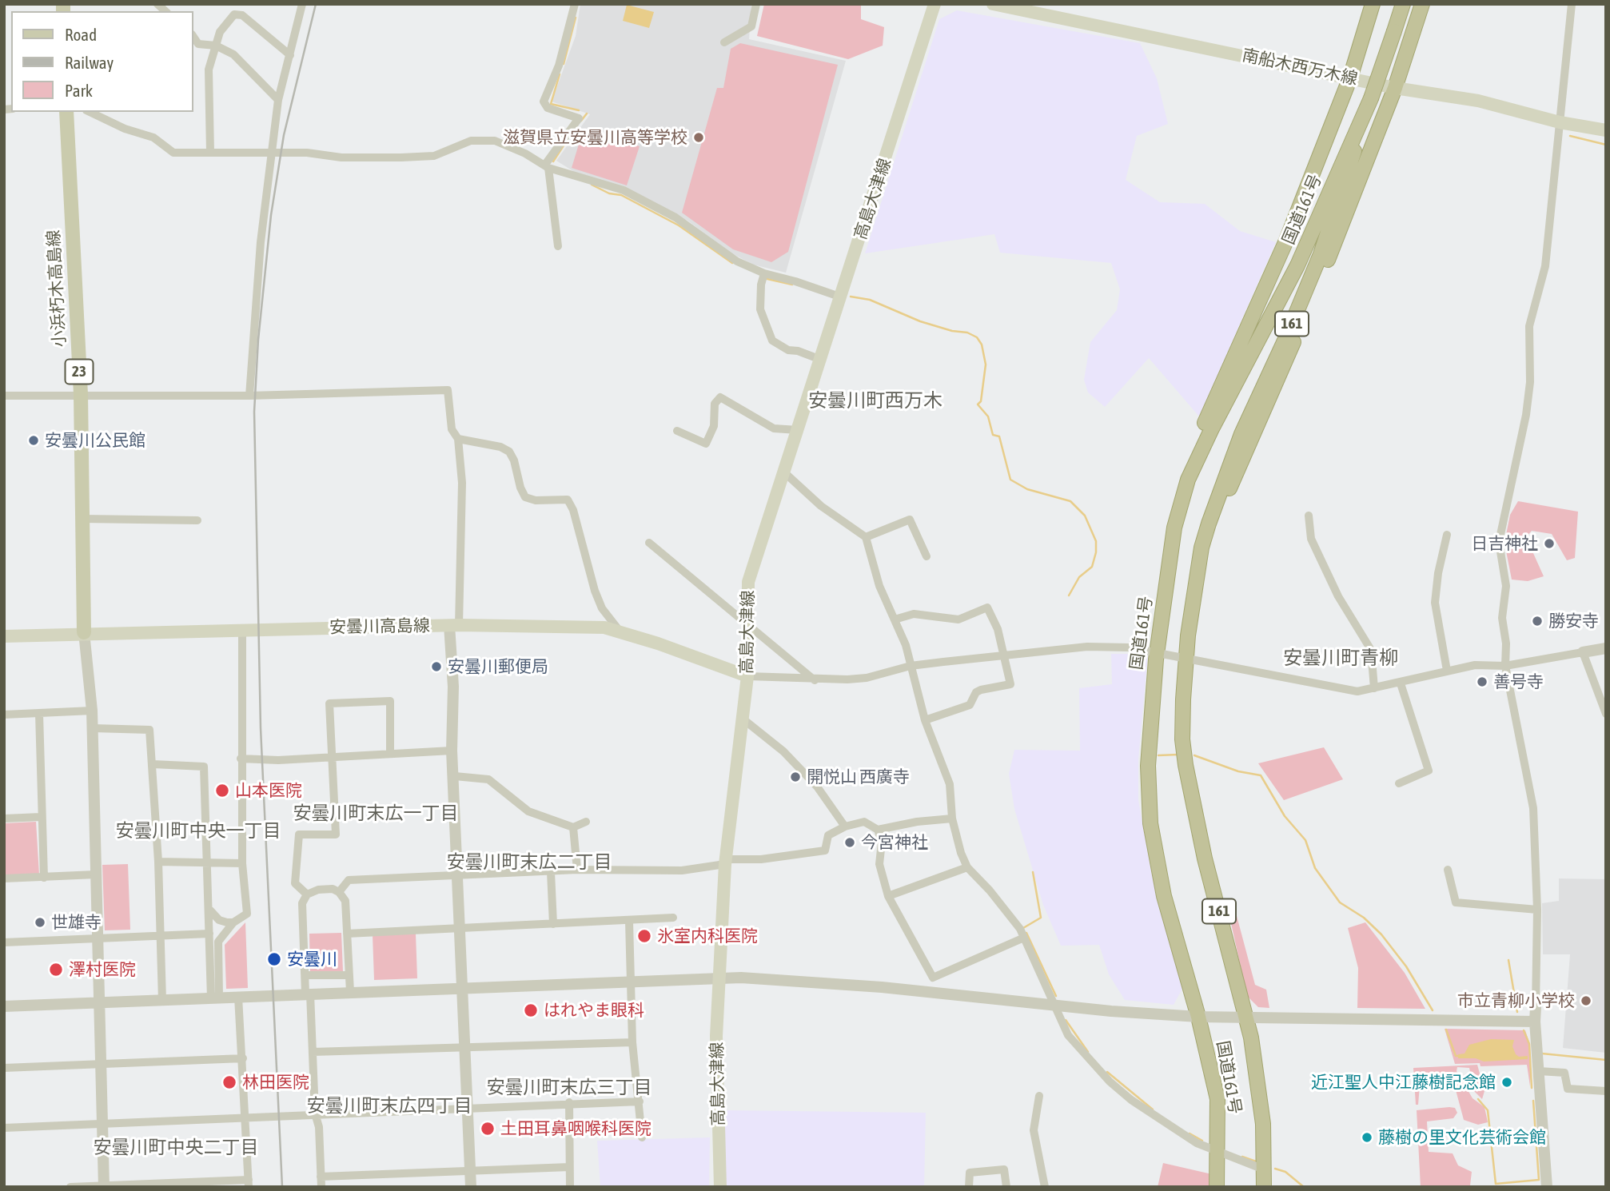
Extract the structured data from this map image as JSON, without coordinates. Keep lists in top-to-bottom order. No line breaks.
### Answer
{"streets":{"highway":["国道161号","161"],"main road":["南船木西万木線","高島大津線","小浜朽木高島線","23","安曇川高島線"]},"crossings":[["高島大津線","安曇川高島線"],["小浜朽木高島線","安曇川高島線"]],"districts":["安曇川町西万木","安曇川町青柳","安曇川町末広一丁目","安曇川町中央一丁目","安曇川町末広二丁目","安曇川町末広三丁目","安曇川町末広四丁目","安曇川町中央二丁目"],"places":["滋賀県立安曇川高等学校","安曇川公民館","日吉神社","勝安寺","安曇川郵便局","善号寺","開悦山 西廣寺","山本医院","今宮神社","世雄寺","氷室内科医院","安曇川","澤村医院","市立青柳小学校","はれやま眼科","林田医院","近江聖人中江藤樹記念館","土田耳鼻咽喉科医院","藤樹の里文化芸術会館"],"legend":["Road","Railway","Park"]}
